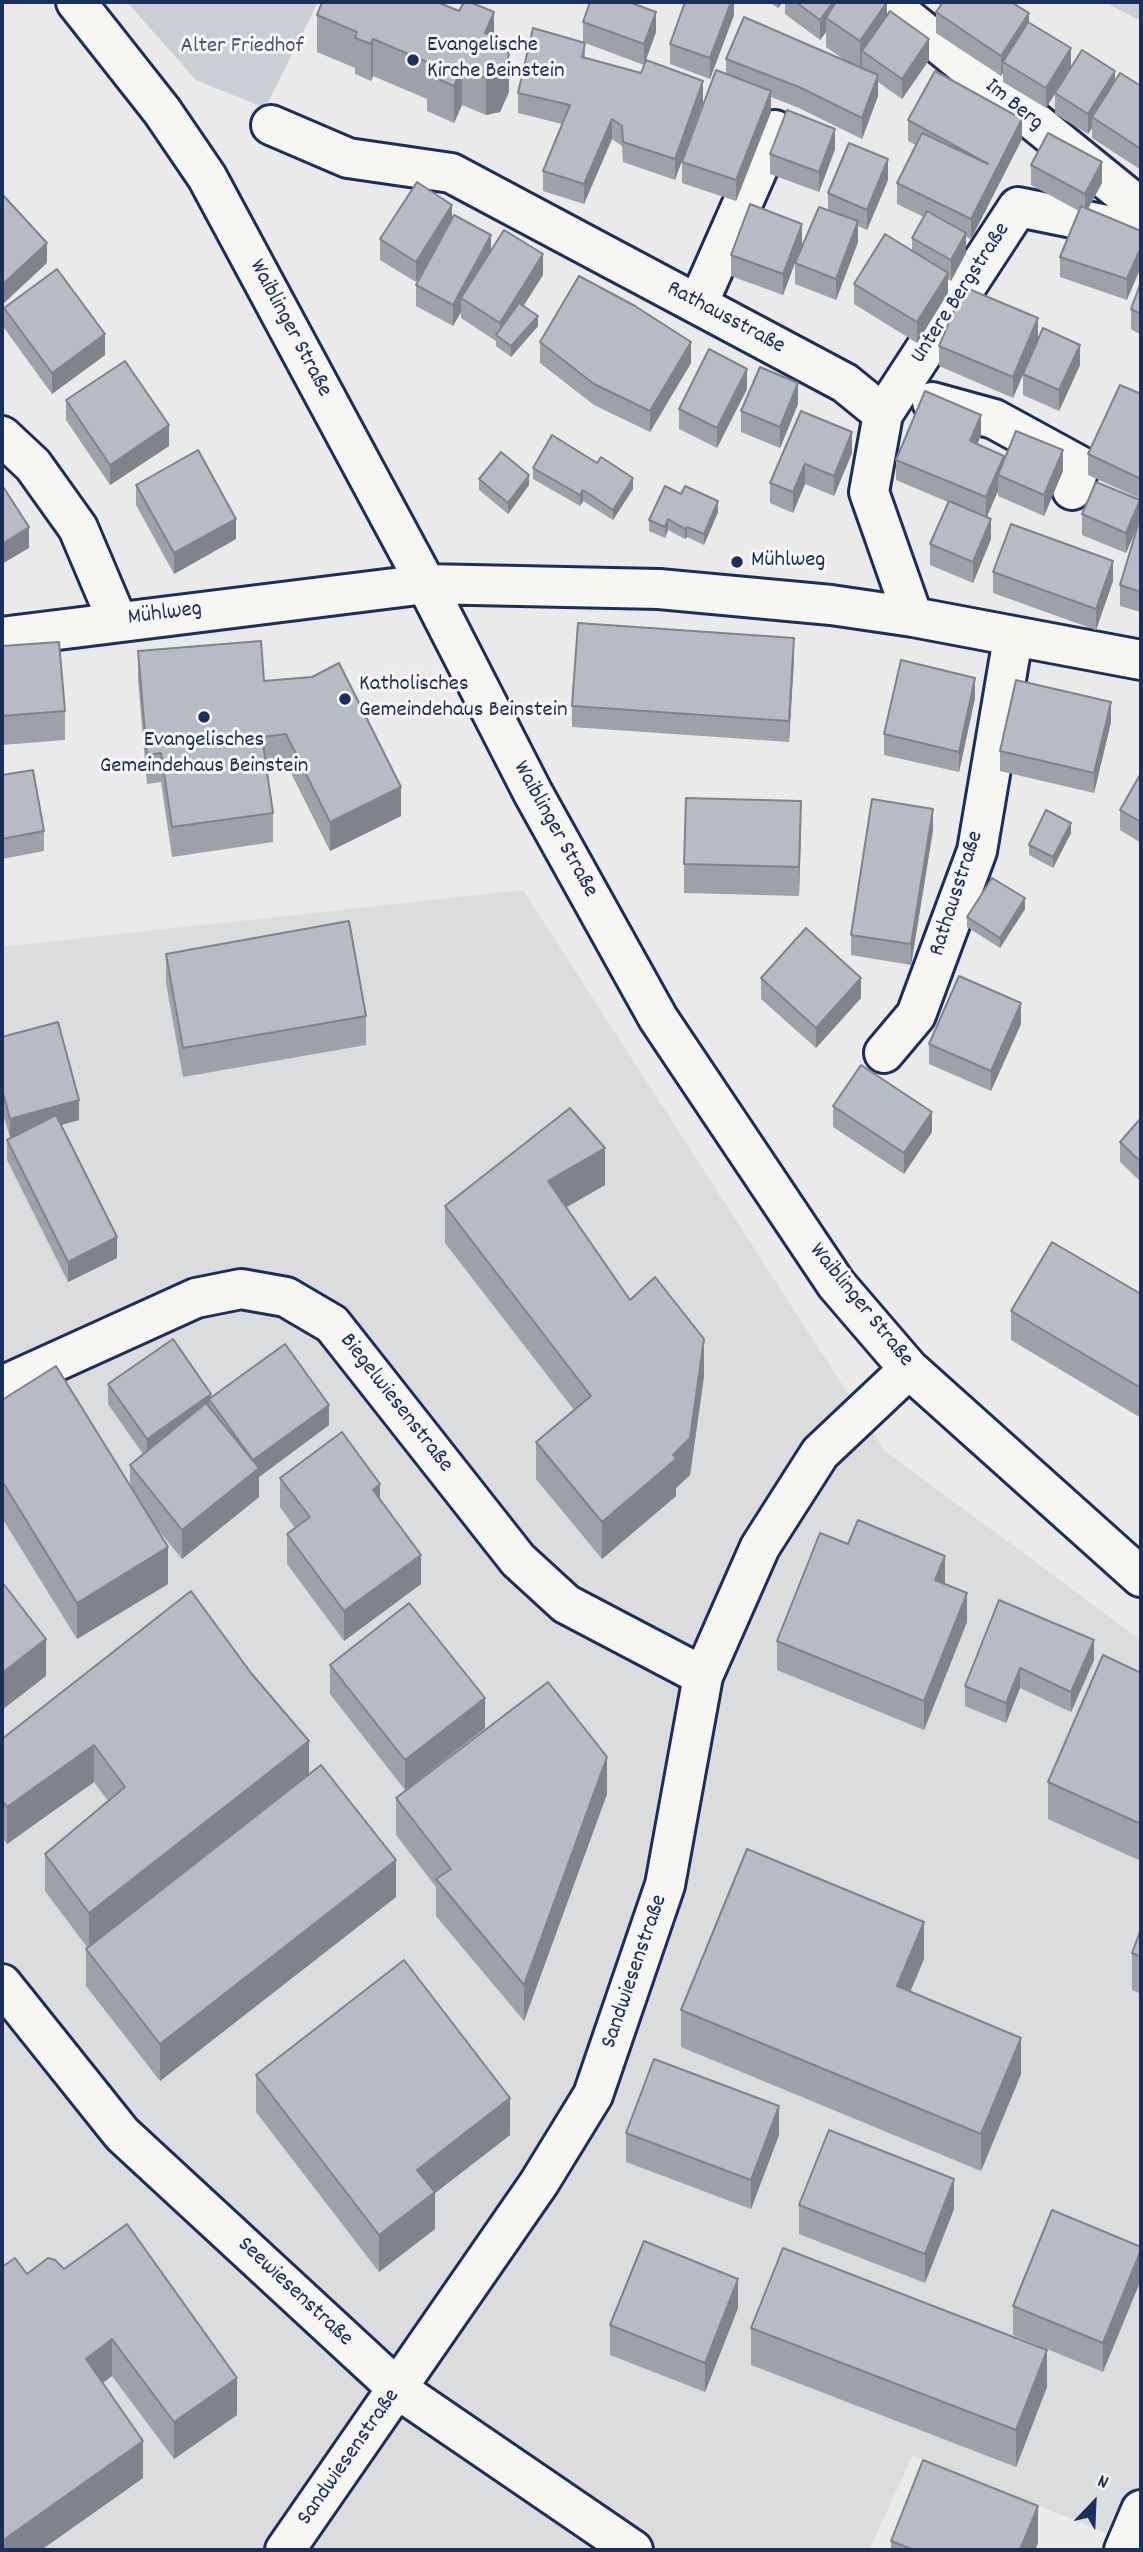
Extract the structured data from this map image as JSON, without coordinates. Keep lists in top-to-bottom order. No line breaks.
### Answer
{"streets":{"street":["Im Berg","Untere Bergstraße","Rathausstraße","Waiblinger Straße","Mühlweg","Biegelwiesenstraße","Sandwiesenstraße","Seewiesenstraße"]},"crossings":[["Untere Bergstraße","Rathausstraße"],["Waiblinger Straße","Mühlweg"],["Waiblinger Straße","Sandwiesenstraße"],["Biegelwiesenstraße","Sandwiesenstraße"],["Sandwiesenstraße","Seewiesenstraße"]],"parks":["Alter Friedhof"],"places":["Evangelische Kirche Beinstein","Mühlweg","Katholisches Gemeindehaus Beinstein","Evangelisches Gemeindehaus Beinstein"],"north":"top right"}
